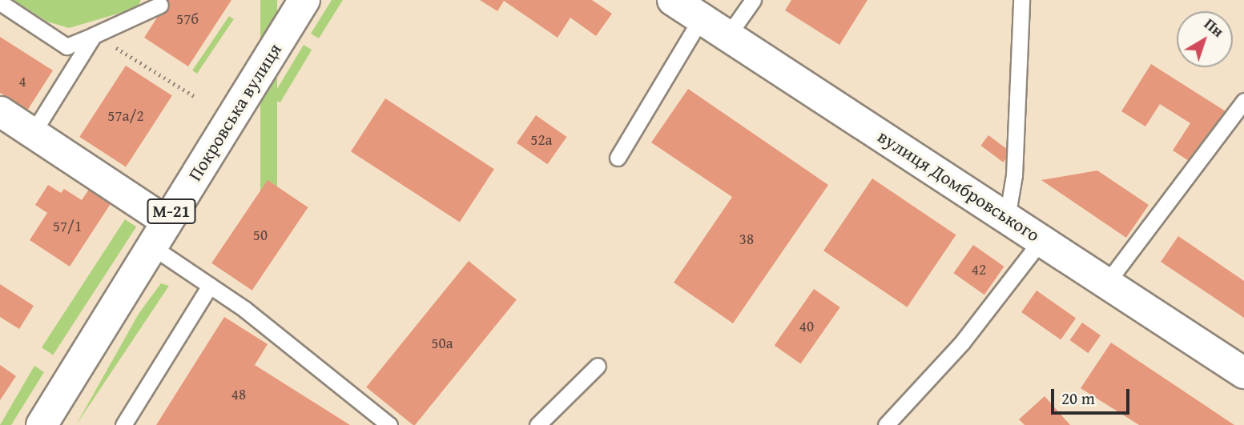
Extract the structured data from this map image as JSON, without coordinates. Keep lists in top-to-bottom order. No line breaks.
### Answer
{"streets":{"main road":["Покровська вулиця","вулиця Домбровського","М-21"]},"house_numbers":["57б","4","57а/2","52а","57/1","50","38","42","40","50а","48"],"scale_bar":"20 m","north":"top right"}
